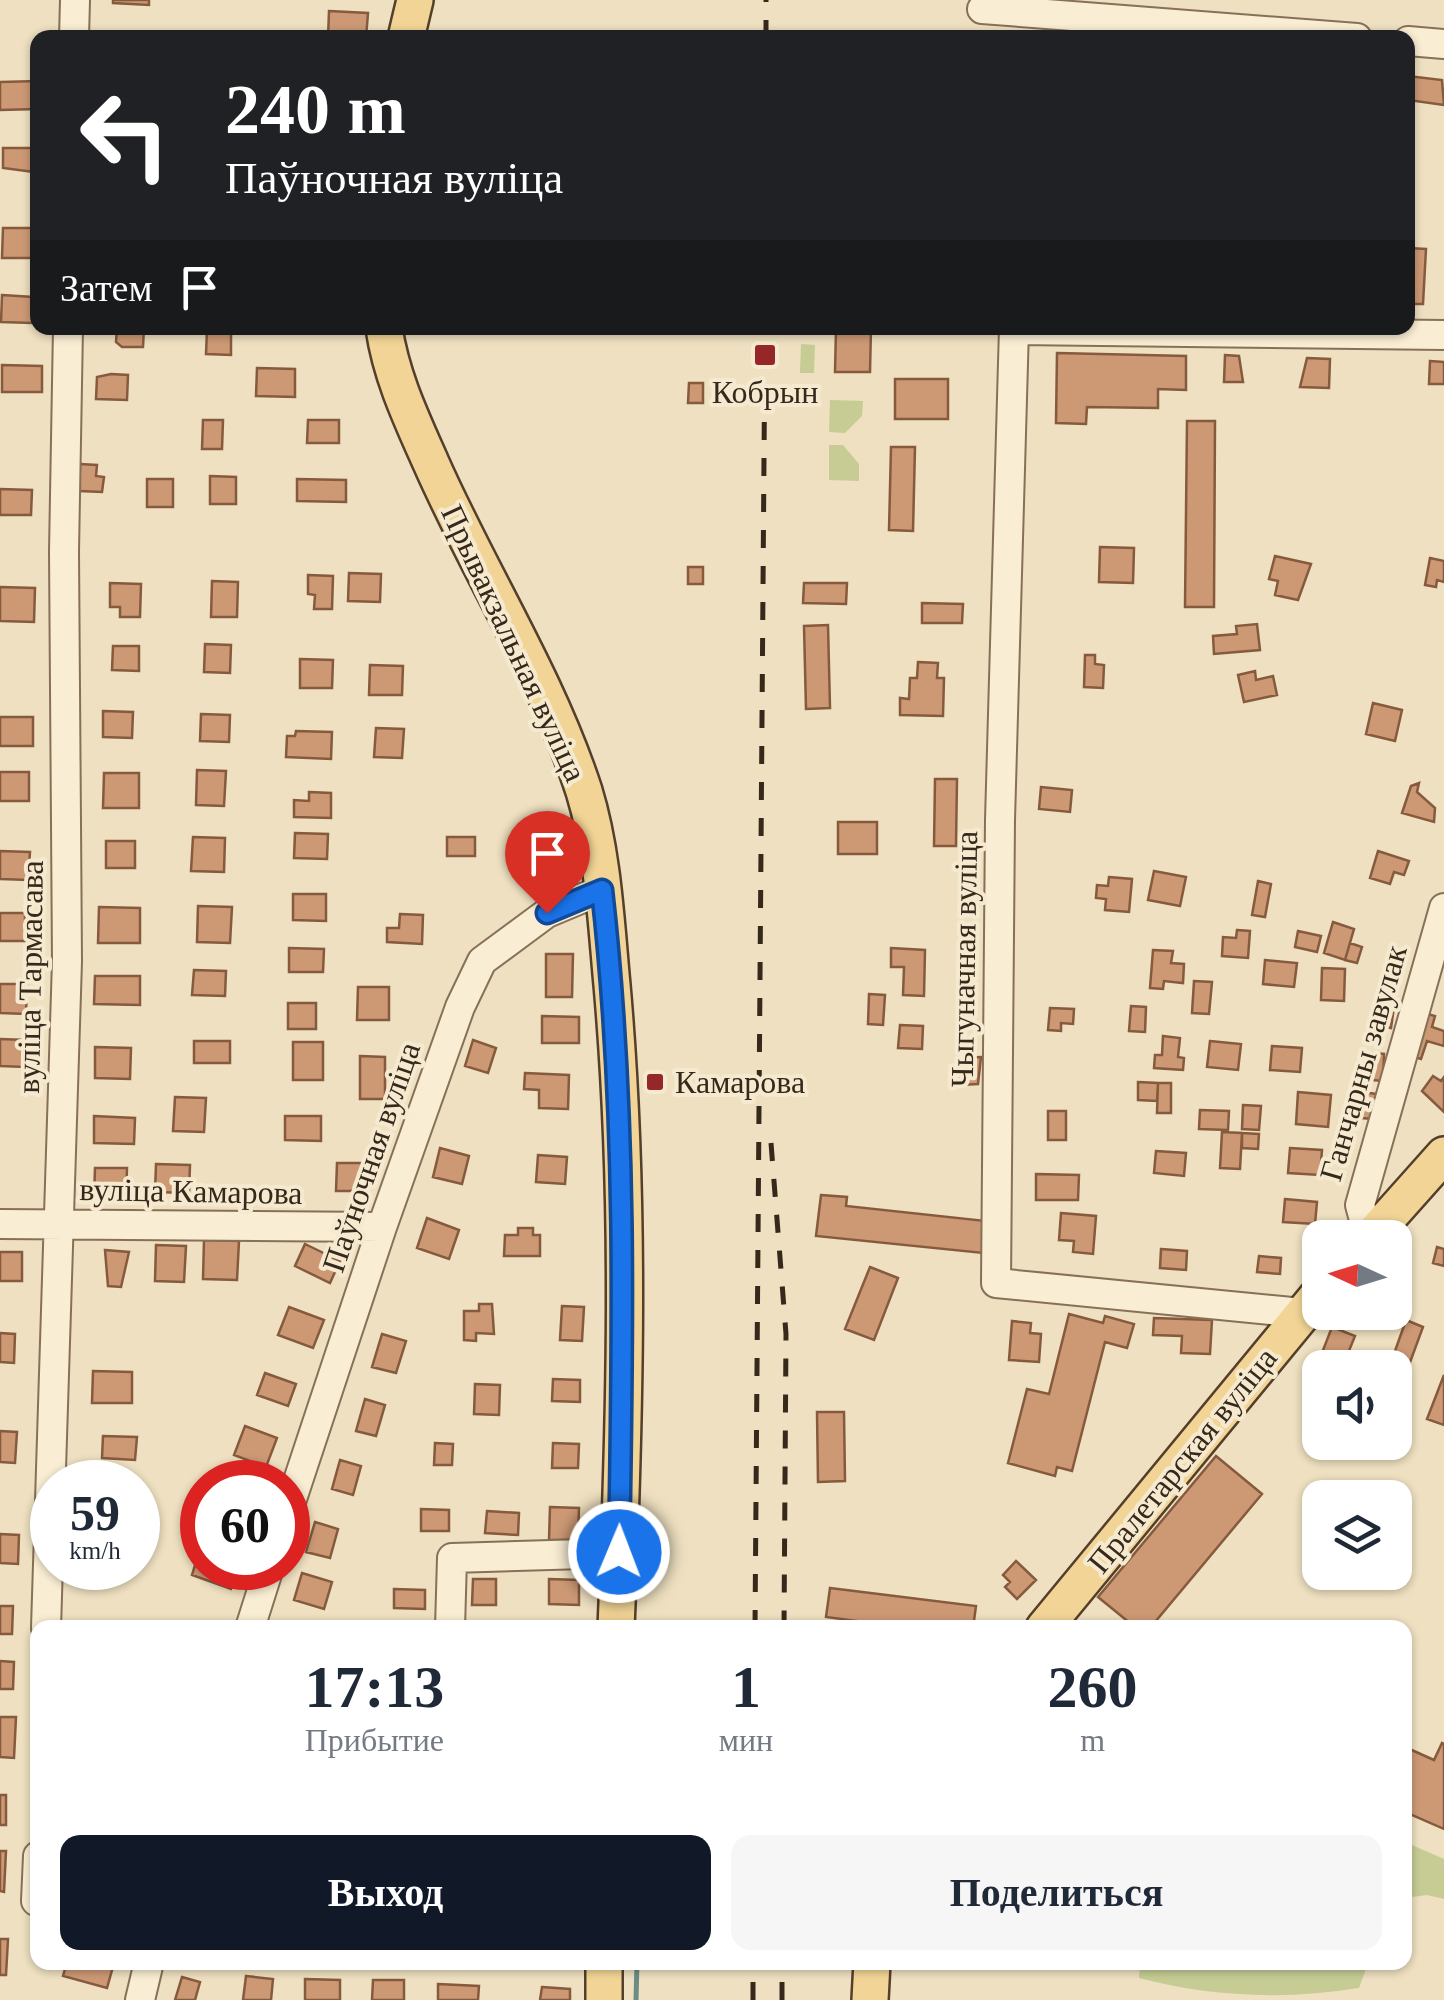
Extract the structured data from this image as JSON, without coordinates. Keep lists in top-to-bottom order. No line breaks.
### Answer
{"streets":{"main road":["Прывакзальная вуліца","Пралетарская вуліца"],"street":["Чыгуначная вуліца","вуліца Тармасава","Ганчарны завулак","Паўночная вуліца","вуліца Камарова"]},"crossings":[["Прывакзальная вуліца","Паўночная вуліца"],["вуліца Тармасава","вуліца Камарова"],["Паўночная вуліца","вуліца Камарова"]],"places":{"transit":["Кобрын","Камарова"]},"north":"left","page":{"turn":["240 m","Паўночная вуліца"],"then":"Затем","speed":"59 km/h","limit":"60","eta":["17:13","Прибытие","1","мин","260","m"],"buttons":["Выход","Поделиться"]}}
